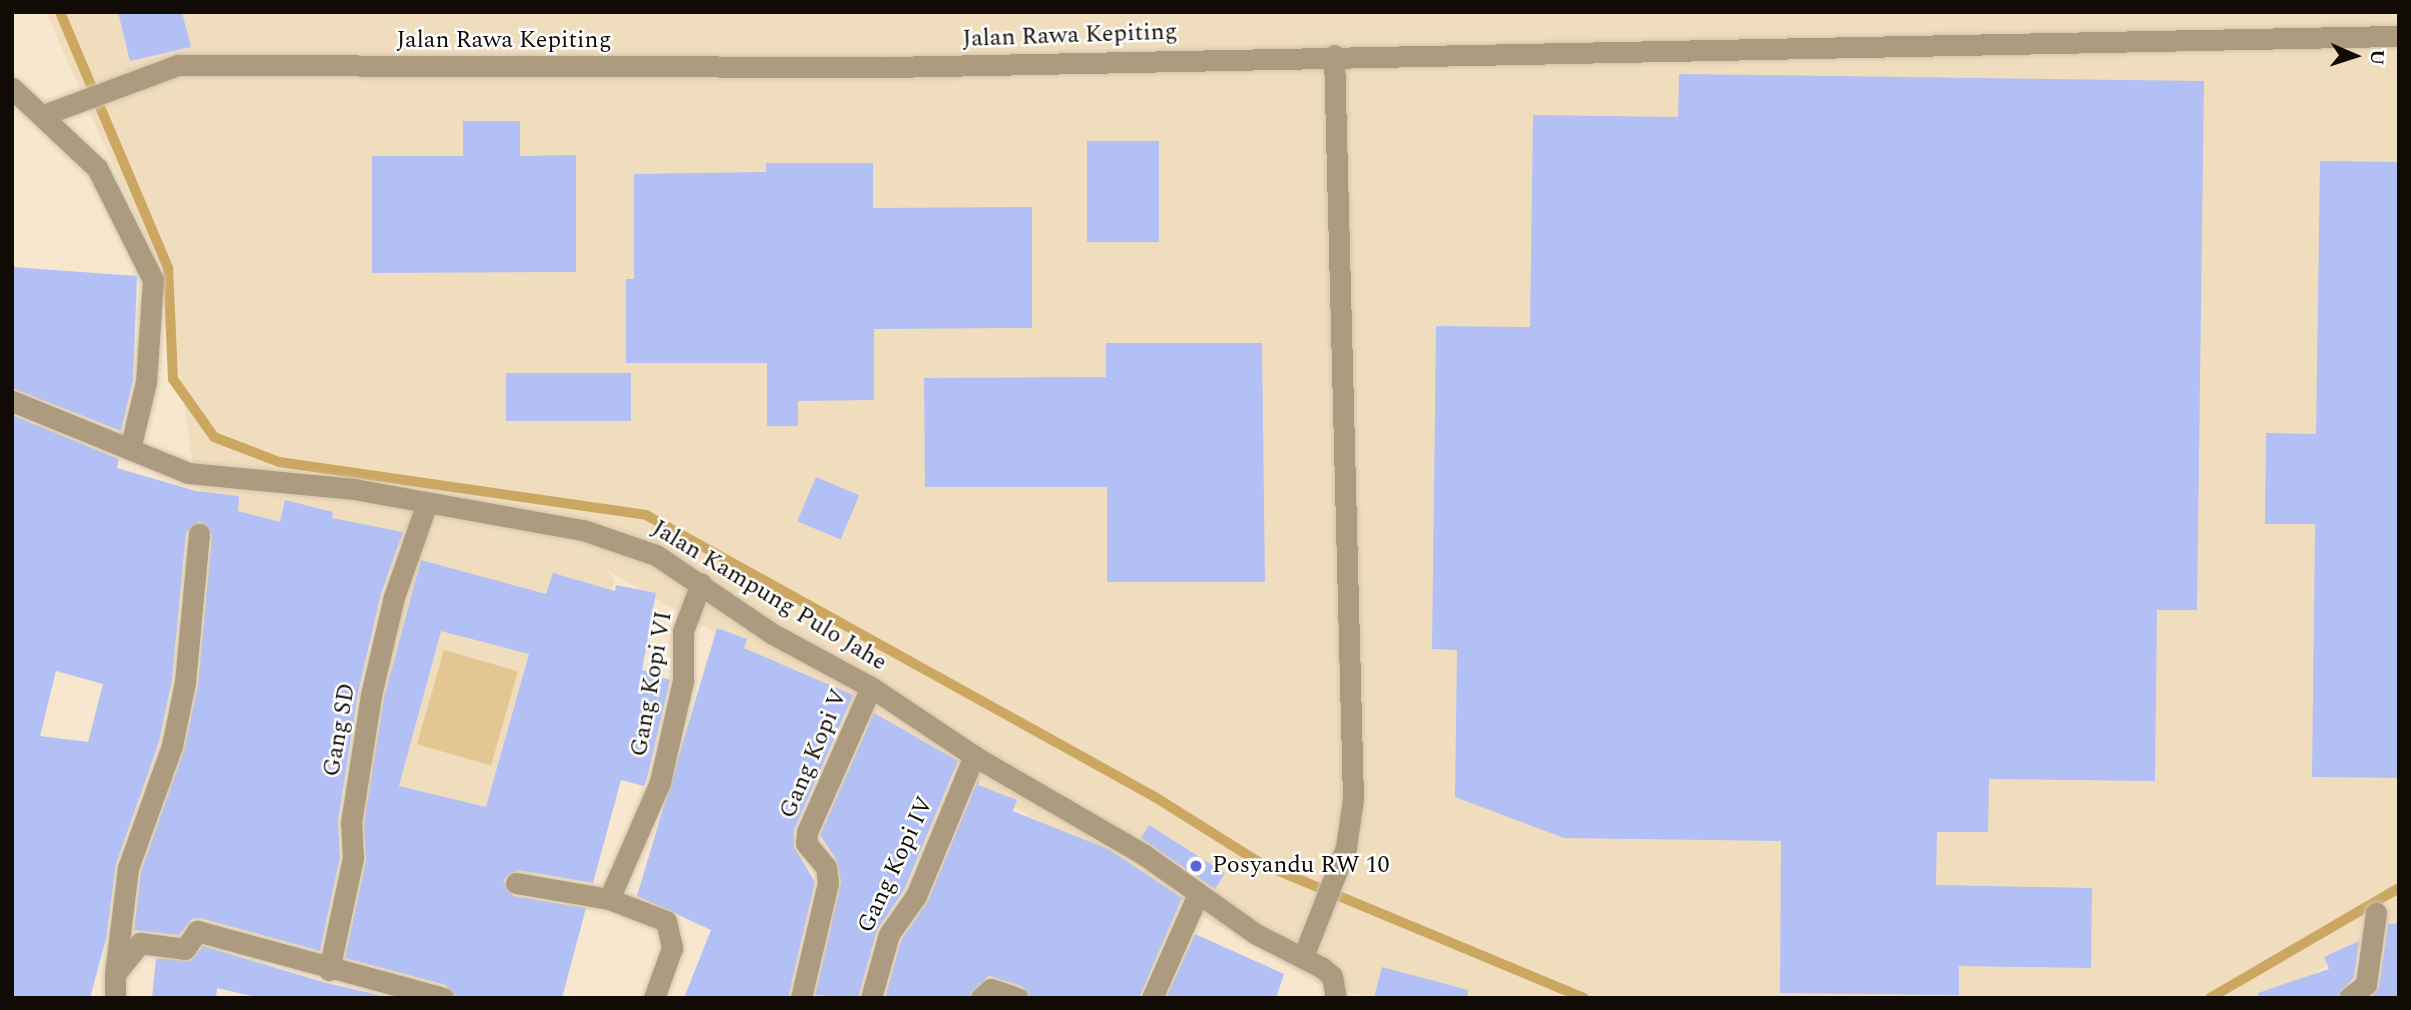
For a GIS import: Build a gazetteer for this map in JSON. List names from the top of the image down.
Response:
{
  "streets": {
    "street": [
      "Jalan Rawa Kepiting",
      "Jalan Kampung Pulo Jahe",
      "Gang Kopi VI",
      "Gang SD",
      "Gang Kopi V",
      "Gang Kopi IV"
    ]
  },
  "crossings": [
    ["Jalan Kampung Pulo Jahe", "Gang Kopi VI"],
    ["Jalan Kampung Pulo Jahe", "Gang SD"],
    ["Jalan Kampung Pulo Jahe", "Gang Kopi V"],
    ["Jalan Kampung Pulo Jahe", "Gang Kopi IV"]
  ],
  "places": ["Posyandu RW 10"],
  "north": "right"
}
